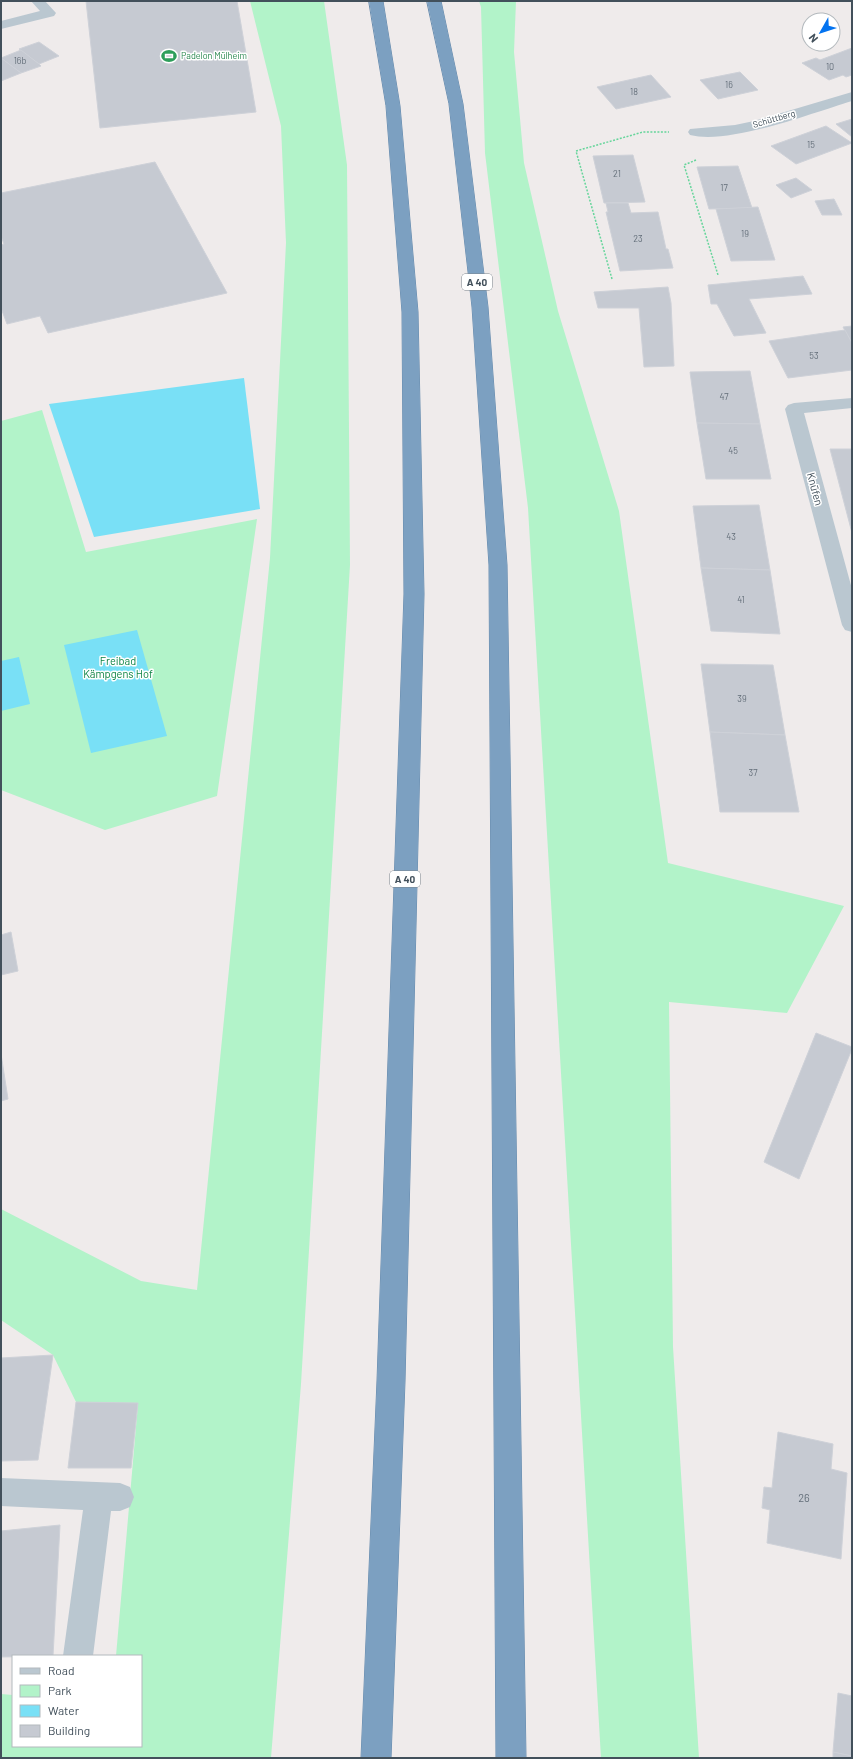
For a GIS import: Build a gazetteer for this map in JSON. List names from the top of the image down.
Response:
{
  "streets": {
    "highway": ["A 40"],
    "street": ["Schüttberg", "Knüfen"]
  },
  "parks": ["Freibad Kämpgens Hof"],
  "places": {
    "sports": ["Padelon Mülheim"]
  },
  "house_numbers": [
    "16b",
    "10",
    "16",
    "18",
    "15",
    "21",
    "17",
    "19",
    "23",
    "53",
    "47",
    "45",
    "43",
    "41",
    "39",
    "37",
    "26"
  ],
  "legend": [
    "Road",
    "Park",
    "Water",
    "Building"
  ],
  "north": "bottom left"
}
